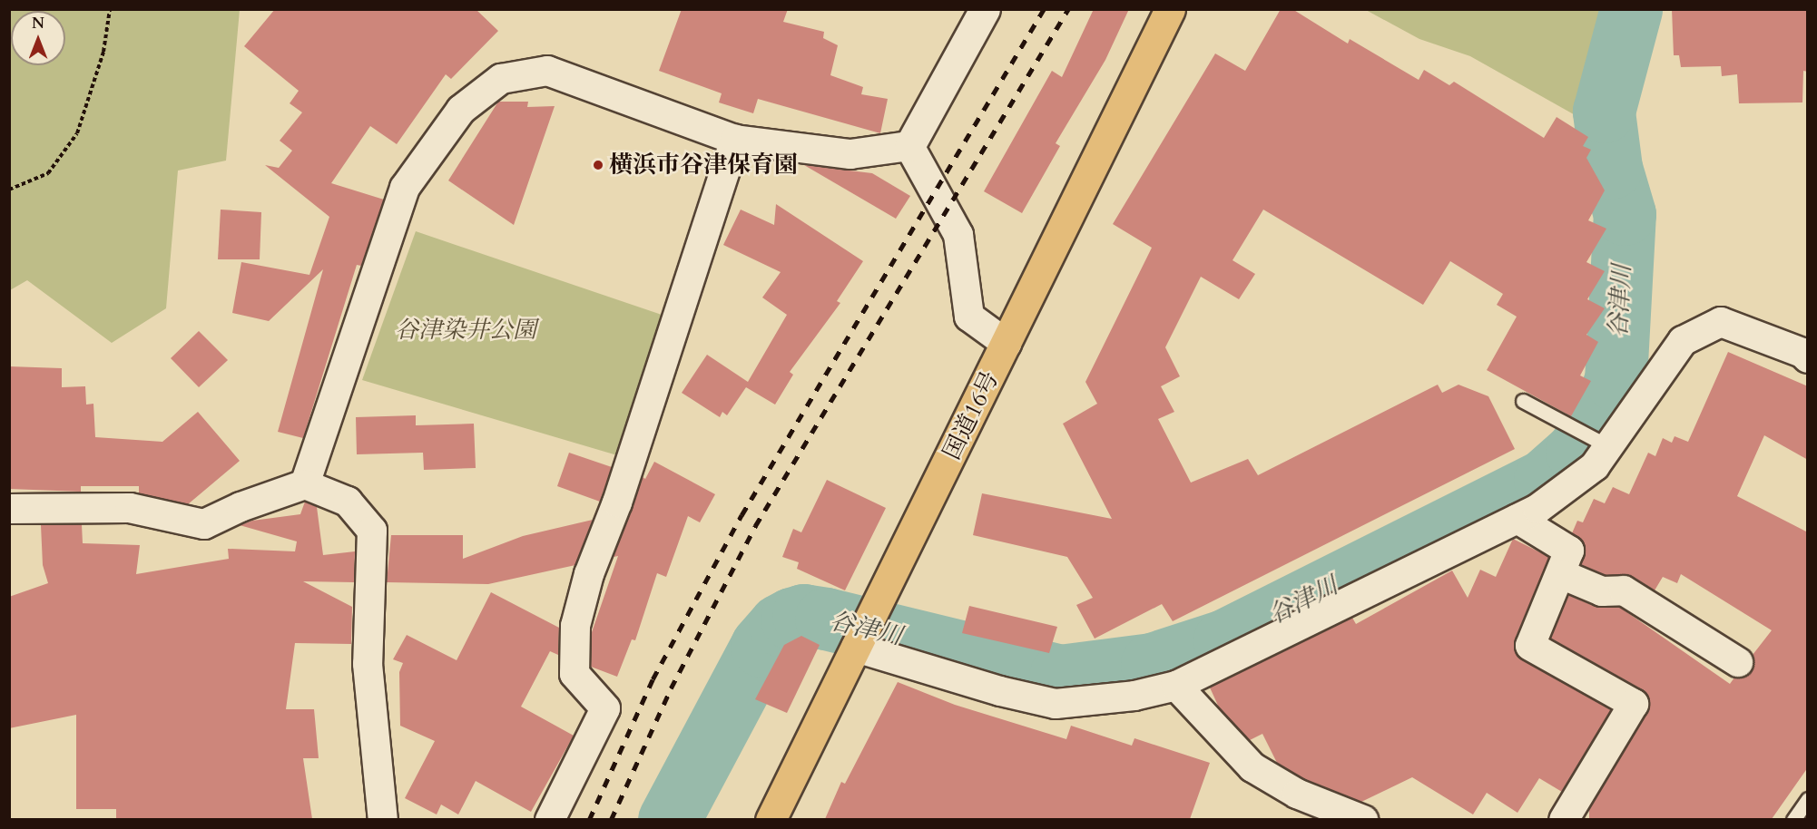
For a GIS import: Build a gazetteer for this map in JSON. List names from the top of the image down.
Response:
{
  "streets": {
    "highway": ["国道16号"]
  },
  "water": ["谷津川"],
  "parks": ["谷津染井公園"],
  "places": ["横浜市谷津保育園"],
  "north": "top"
}
